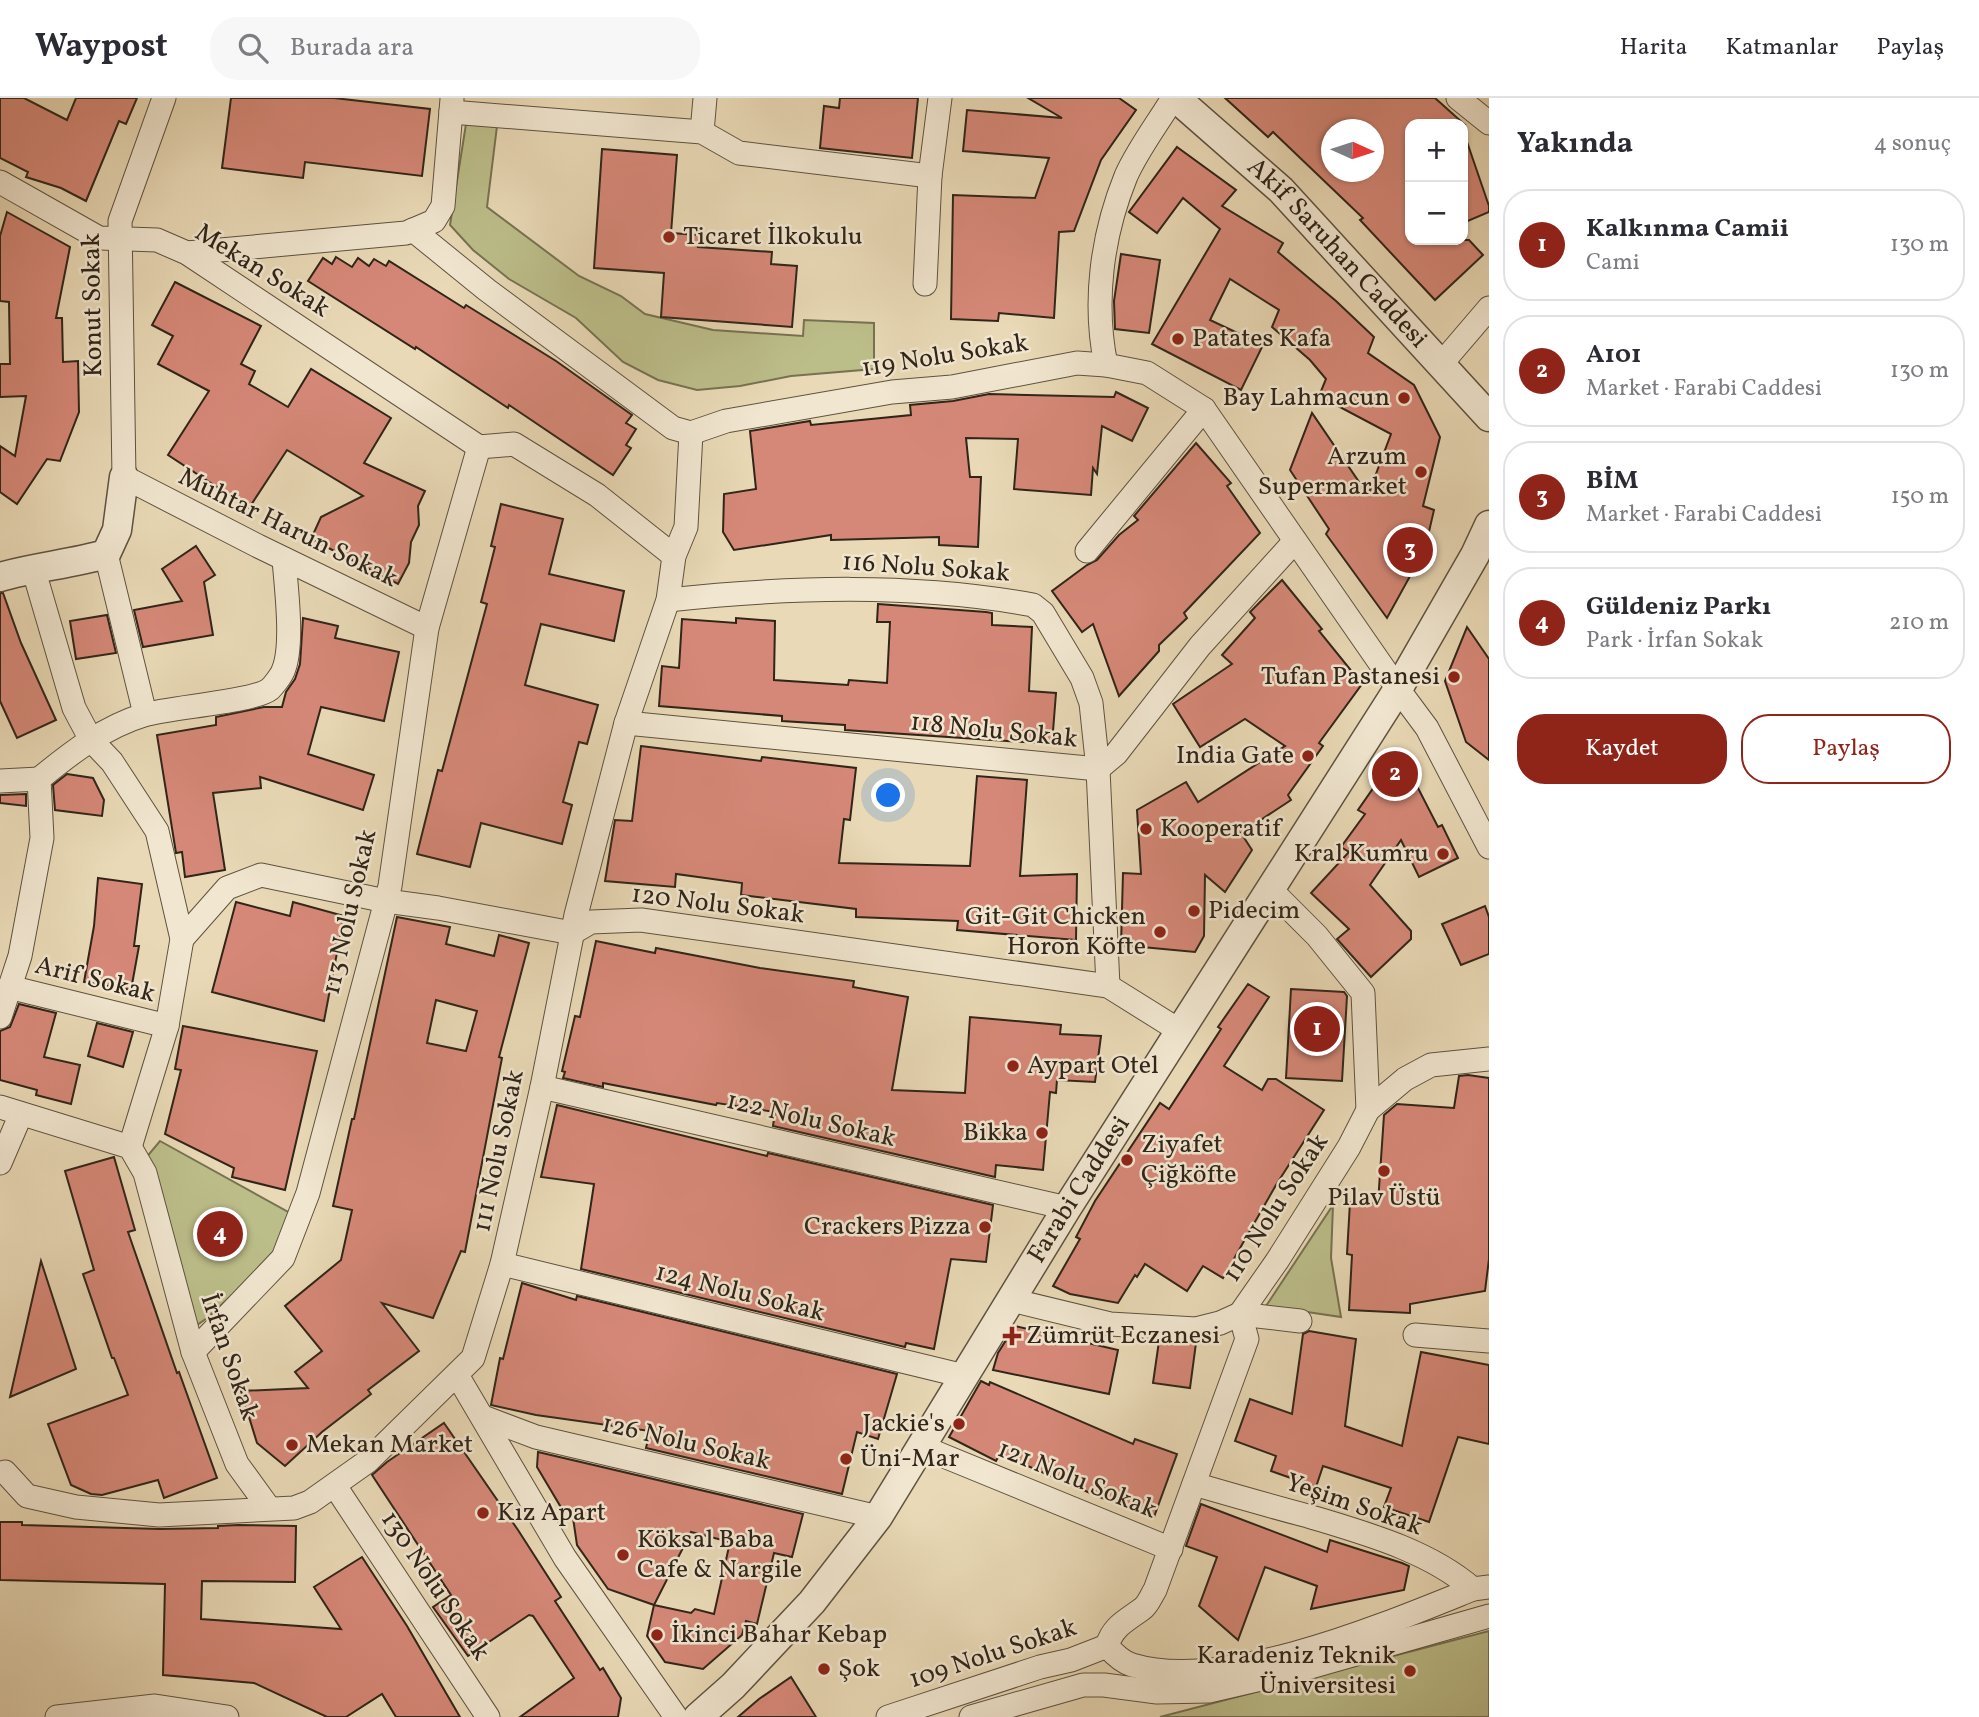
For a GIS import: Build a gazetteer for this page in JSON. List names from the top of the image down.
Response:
{
  "streets": {
    "street": [
      "Akif Saruhan Caddesi",
      "Mekan Sokak",
      "Konut Sokak",
      "119 Nolu Sokak",
      "Muhtar Harun Sokak",
      "116 Nolu Sokak",
      "118 Nolu Sokak",
      "120 Nolu Sokak",
      "113 Nolu Sokak",
      "Arif Sokak",
      "122 Nolu Sokak",
      "111 Nolu Sokak",
      "Farabi Caddesi",
      "110 Nolu Sokak",
      "124 Nolu Sokak",
      "İrfan Sokak",
      "126 Nolu Sokak",
      "121 Nolu Sokak",
      "Yeşim Sokak",
      "130 Nolu Sokak",
      "109 Nolu Sokak"
    ]
  },
  "crossings": [
    ["Mekan Sokak", "Konut Sokak"],
    ["Mekan Sokak", "113 Nolu Sokak"],
    ["Konut Sokak", "Muhtar Harun Sokak"],
    ["119 Nolu Sokak", "118 Nolu Sokak"],
    ["119 Nolu Sokak", "111 Nolu Sokak"],
    ["119 Nolu Sokak", "Farabi Caddesi"],
    ["Muhtar Harun Sokak", "113 Nolu Sokak"],
    ["116 Nolu Sokak", "118 Nolu Sokak"],
    ["116 Nolu Sokak", "120 Nolu Sokak"],
    ["116 Nolu Sokak", "111 Nolu Sokak"],
    ["118 Nolu Sokak", "111 Nolu Sokak"],
    ["120 Nolu Sokak", "111 Nolu Sokak"],
    ["120 Nolu Sokak", "Farabi Caddesi"],
    ["113 Nolu Sokak", "İrfan Sokak"],
    ["122 Nolu Sokak", "111 Nolu Sokak"],
    ["122 Nolu Sokak", "Farabi Caddesi"],
    ["111 Nolu Sokak", "124 Nolu Sokak"],
    ["111 Nolu Sokak", "İrfan Sokak"],
    ["111 Nolu Sokak", "130 Nolu Sokak"],
    ["Farabi Caddesi", "124 Nolu Sokak"],
    ["Farabi Caddesi", "126 Nolu Sokak"],
    ["Farabi Caddesi", "121 Nolu Sokak"],
    ["110 Nolu Sokak", "121 Nolu Sokak"],
    ["110 Nolu Sokak", "Yeşim Sokak"],
    ["110 Nolu Sokak", "109 Nolu Sokak"],
    ["Yeşim Sokak", "109 Nolu Sokak"]
  ],
  "places": {
    "other": [
      "Ticaret İlkokulu",
      "Patates Kafa",
      "Bay Lahmacun",
      "Arzum Supermarket",
      "Tufan Pastanesi",
      "India Gate",
      "Kooperatif",
      "Kral Kumru",
      "Pidecim",
      "Git-Git Chicken Horon Köfte",
      "Aypart Otel",
      "Bikka",
      "Ziyafet Çiğköfte",
      "Pilav Üstü",
      "Crackers Pizza",
      "Jackie's",
      "Mekan Market",
      "Üni-Mar",
      "Kız Apart",
      "Köksal Baba Cafe & Nargile",
      "İkinci Bahar Kebap",
      "Şok",
      "Karadeniz Teknik Üniversitesi"
    ],
    "health": ["Zümrüt Eczanesi"]
  },
  "north": "right",
  "page": {
    "header": "Waypost",
    "search": "Burada ara",
    "nav": ["Harita", "Katmanlar", "Paylaş"],
    "heading": ["Yakında", "4 sonuç"],
    "map_buttons": ["+", "−"],
    "list": [
      {
        "mark": "1",
        "name": "Kalkınma Camii",
        "note": "Cami",
        "value": "130 m"
      },
      {
        "mark": "2",
        "name": "A101",
        "note": "Market · Farabi Caddesi",
        "value": "130 m"
      },
      {
        "mark": "3",
        "name": "BİM",
        "note": "Market · Farabi Caddesi",
        "value": "150 m"
      },
      {
        "mark": "4",
        "name": "Güldeniz Parkı",
        "note": "Park · İrfan Sokak",
        "value": "210 m"
      }
    ],
    "pins": [
      "3",
      "2",
      "1",
      "4"
    ],
    "buttons": ["Kaydet", "Paylaş"]
  }
}
